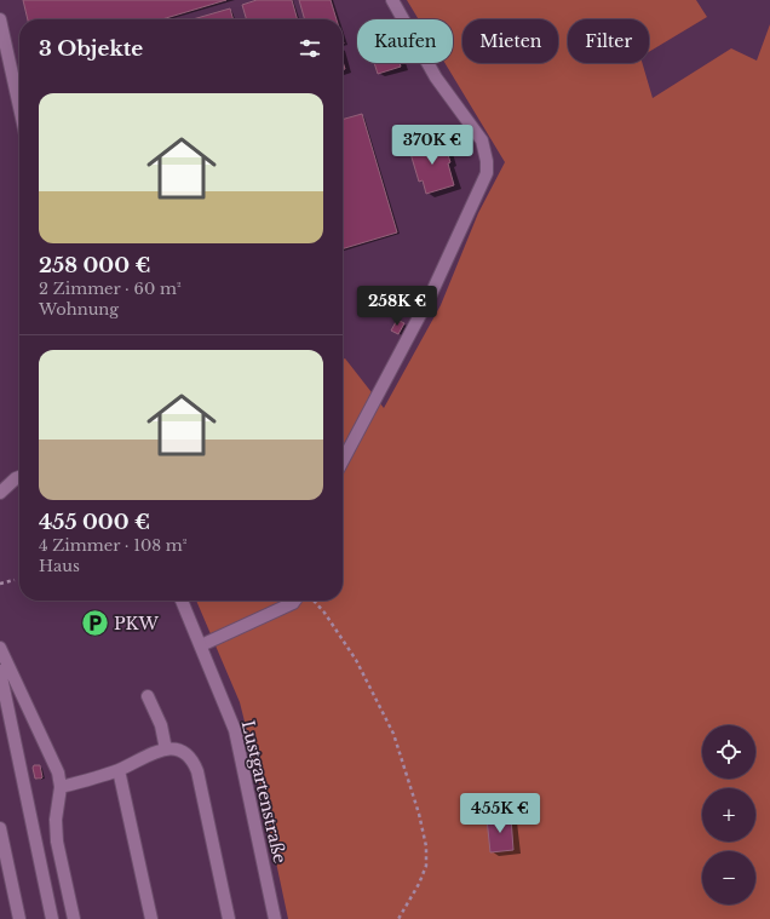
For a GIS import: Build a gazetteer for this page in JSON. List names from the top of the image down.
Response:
{
  "streets": {
    "street": ["Lustgartenstraße"]
  },
  "places": {
    "parking": ["PKW"]
  },
  "page": {
    "chip": ["Kaufen", "Mieten", "Filter"],
    "heading": "3 Objekte",
    "list": [
      {
        "name": "258 000 €",
        "note": "2 Zimmer · 60 m² · Wohnung"
      },
      {
        "name": "455 000 €",
        "note": "4 Zimmer · 108 m² · Haus"
      }
    ],
    "price": ["370K €", "258K €", "455K €"],
    "map_buttons": ["+", "−"]
  }
}
